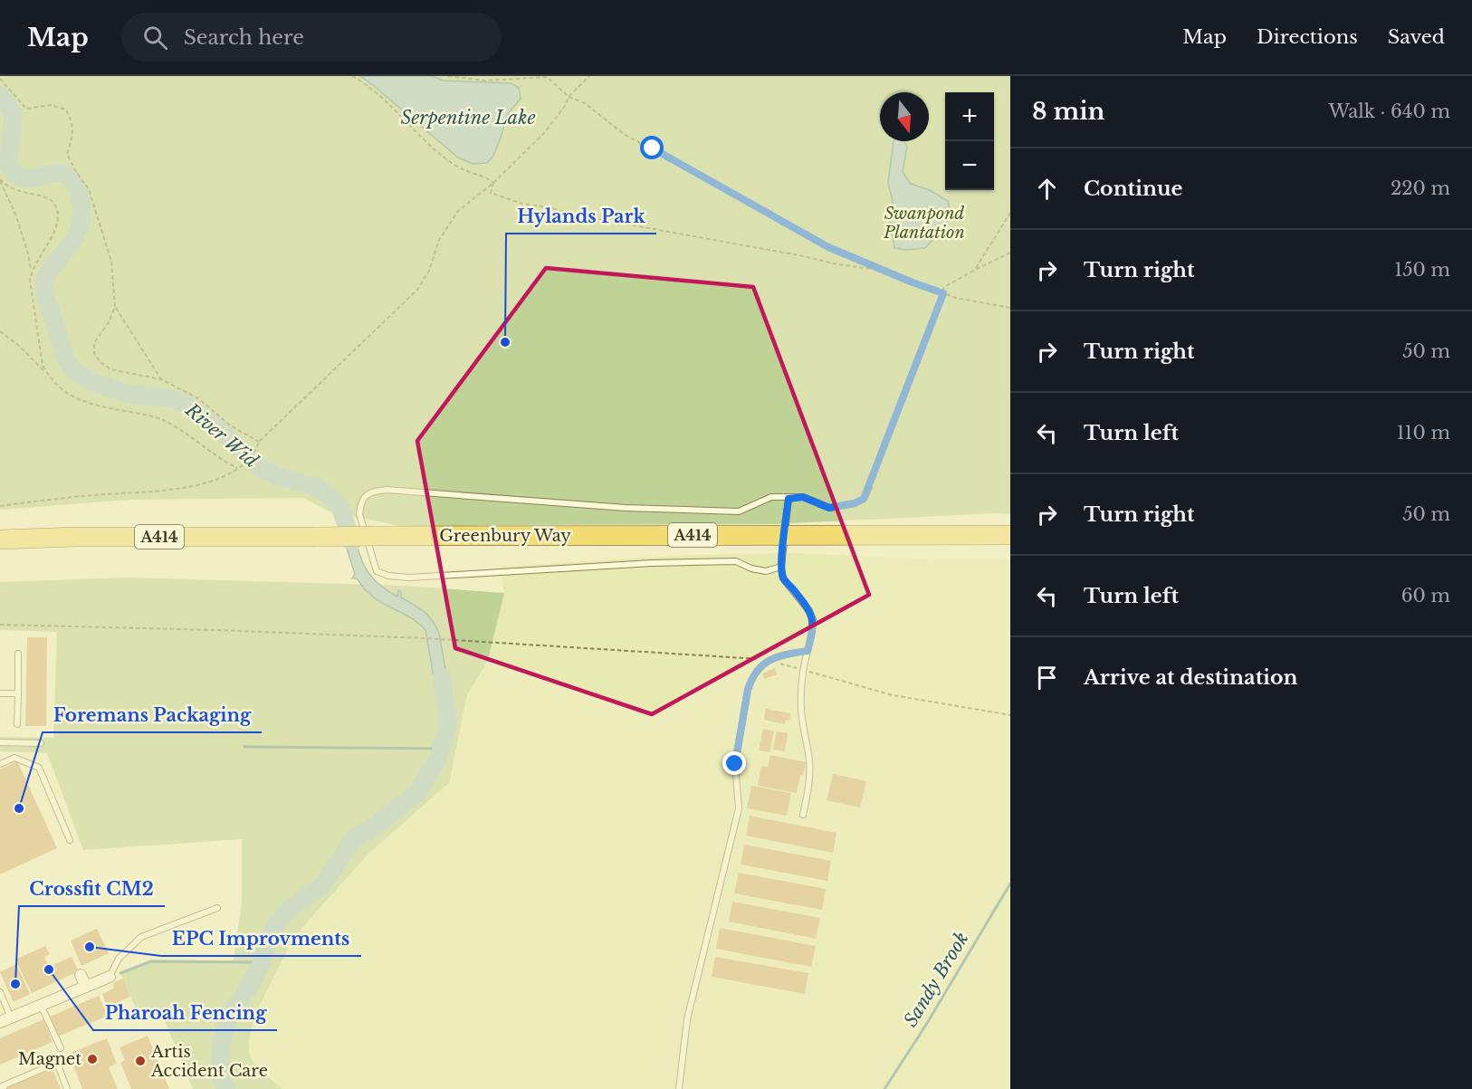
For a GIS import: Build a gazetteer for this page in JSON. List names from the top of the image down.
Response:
{
  "streets": {
    "highway": ["A414", "Greenbury Way"]
  },
  "water": ["Serpentine Lake", "River Wid", "Sandy Brook"],
  "parks": ["Swanpond Plantation"],
  "places": [
    "Hylands Park",
    "Foremans Packaging",
    "EPC Improvments",
    "Pharoah Fencing",
    "Crossfit CM2",
    "Magnet",
    "Artis Accident Care"
  ],
  "north": "bottom",
  "page": {
    "header": "Map",
    "search": "Search here",
    "nav": ["Map", "Directions", "Saved"],
    "heading": ["8 min", "Walk · 640 m"],
    "map_buttons": ["+", "−"],
    "list": [
      ["Continue", "220 m"],
      ["Turn right", "150 m"],
      ["Turn right", "50 m"],
      ["Turn left", "110 m"],
      ["Turn right", "50 m"],
      ["Turn left", "60 m"],
      "Arrive at destination"
    ]
  }
}
